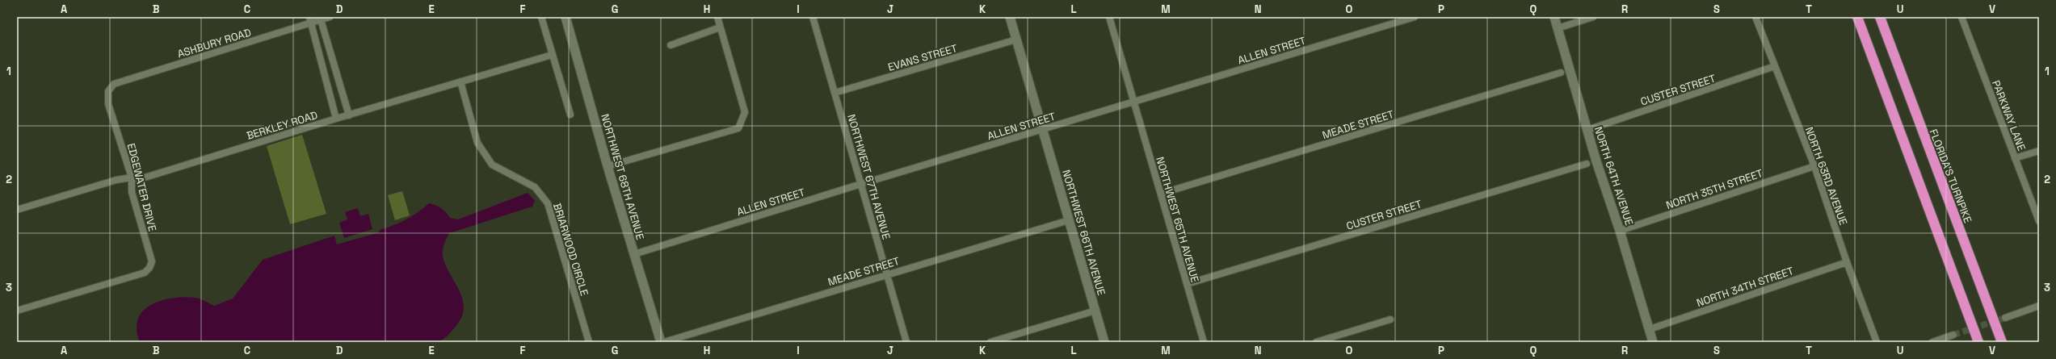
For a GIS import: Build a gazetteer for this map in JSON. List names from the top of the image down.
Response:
{
  "streets": {
    "highway": ["FLORIDA'S TURNPIKE"],
    "street": [
      "ASHBURY ROAD",
      "ALLEN STREET",
      "EVANS STREET",
      "CUSTER STREET",
      "PARKWAY LANE",
      "MEADE STREET",
      "BERKLEY ROAD",
      "NORTH 64TH AVENUE",
      "NORTH 63RD AVENUE",
      "NORTHWEST 68TH AVENUE",
      "NORTHWEST 67TH AVENUE",
      "EDGEWATER DRIVE",
      "NORTH 35TH STREET",
      "NORTHWEST 65TH AVENUE",
      "NORTHWEST 66TH AVENUE",
      "BRIARWOOD CIRCLE",
      "NORTH 34TH STREET"
    ]
  },
  "crossings": [
    ["ASHBURY ROAD", "EDGEWATER DRIVE"],
    ["ALLEN STREET", "NORTHWEST 68TH AVENUE"],
    ["ALLEN STREET", "NORTHWEST 67TH AVENUE"],
    ["ALLEN STREET", "NORTHWEST 65TH AVENUE"],
    ["ALLEN STREET", "NORTHWEST 66TH AVENUE"],
    ["EVANS STREET", "NORTHWEST 67TH AVENUE"],
    ["EVANS STREET", "NORTHWEST 66TH AVENUE"],
    ["CUSTER STREET", "NORTH 64TH AVENUE"],
    ["CUSTER STREET", "NORTH 63RD AVENUE"],
    ["CUSTER STREET", "NORTHWEST 65TH AVENUE"],
    ["MEADE STREET", "NORTHWEST 67TH AVENUE"],
    ["MEADE STREET", "NORTHWEST 65TH AVENUE"],
    ["MEADE STREET", "NORTHWEST 66TH AVENUE"],
    ["BERKLEY ROAD", "EDGEWATER DRIVE"],
    ["BERKLEY ROAD", "BRIARWOOD CIRCLE"],
    ["NORTH 64TH AVENUE", "NORTH 35TH STREET"],
    ["NORTH 64TH AVENUE", "NORTH 34TH STREET"],
    ["NORTH 63RD AVENUE", "NORTH 35TH STREET"],
    ["NORTH 63RD AVENUE", "NORTH 34TH STREET"]
  ],
  "grid": {
    "columns": [
      "A",
      "B",
      "C",
      "D",
      "E",
      "F",
      "G",
      "H",
      "I",
      "J",
      "K",
      "L",
      "M",
      "N",
      "O",
      "P",
      "Q",
      "R",
      "S",
      "T",
      "U",
      "V"
    ],
    "rows": ["1", "2", "3"]
  }
}
